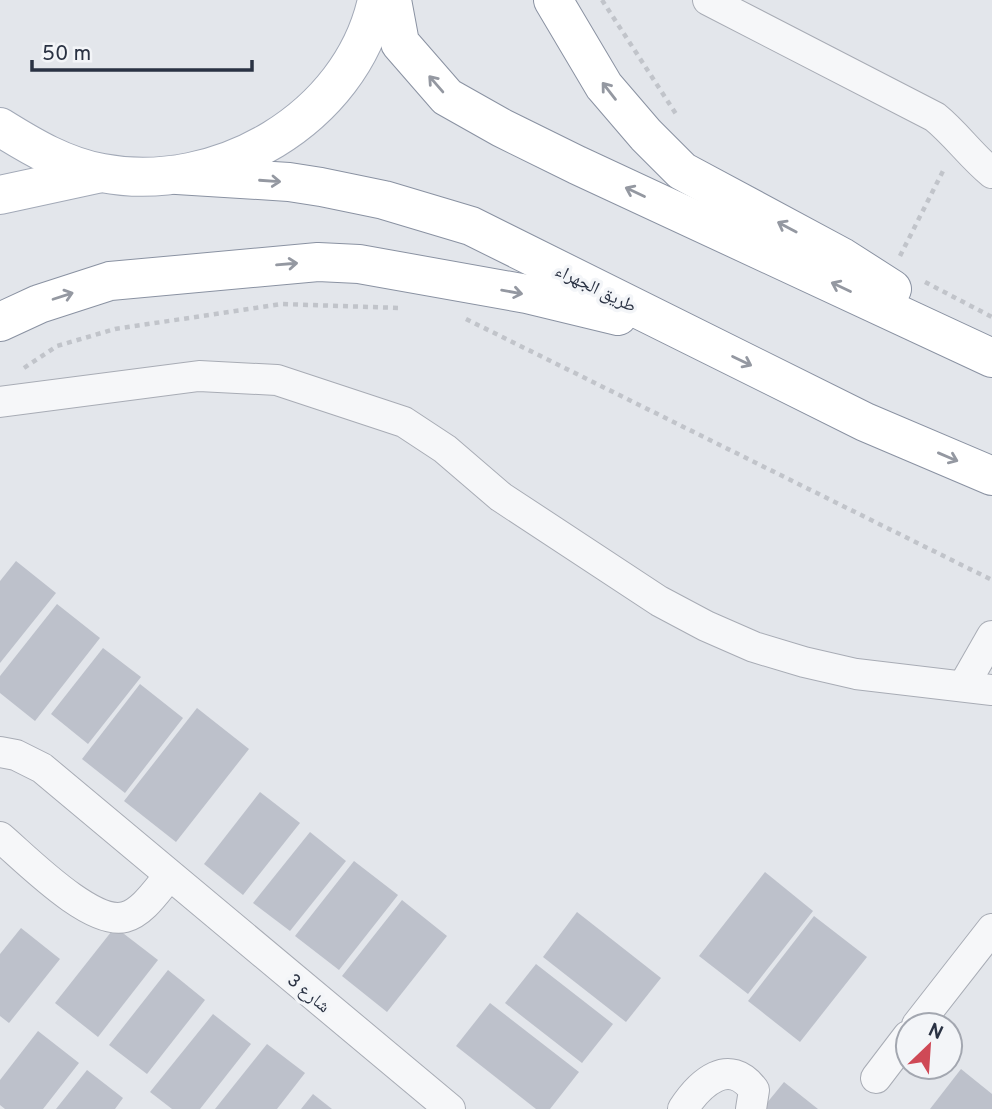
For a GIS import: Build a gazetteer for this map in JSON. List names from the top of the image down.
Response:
{
  "streets": {
    "main road": ["طريق الجهراء"],
    "street": ["شارع 3"]
  },
  "scale_bar": "50 m",
  "north": "top right"
}
